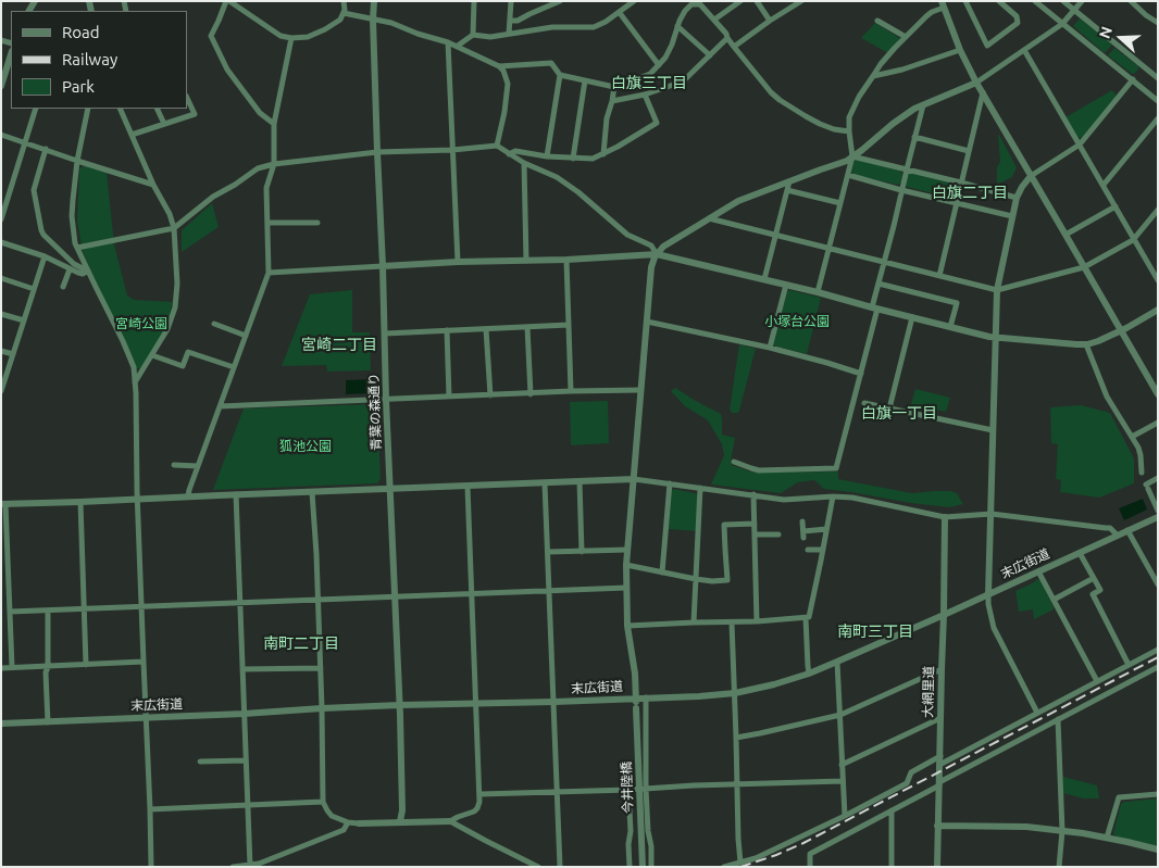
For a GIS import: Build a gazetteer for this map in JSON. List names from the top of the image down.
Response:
{
  "streets": {
    "street": [
      "青葉の森通り",
      "末広街道",
      "大網里道",
      "今井陸橋"
    ]
  },
  "crossings": [
    ["青葉の森通り", "末広街道"],
    ["末広街道", "大網里道"],
    ["末広街道", "今井陸橋"]
  ],
  "districts": [
    "白旗三丁目",
    "白旗二丁目",
    "宮崎二丁目",
    "白旗一丁目",
    "南町三丁目",
    "南町二丁目"
  ],
  "parks": ["小塚台公園", "宮崎公園", "狐池公園"],
  "legend": ["Road", "Railway", "Park"],
  "north": "left"
}
